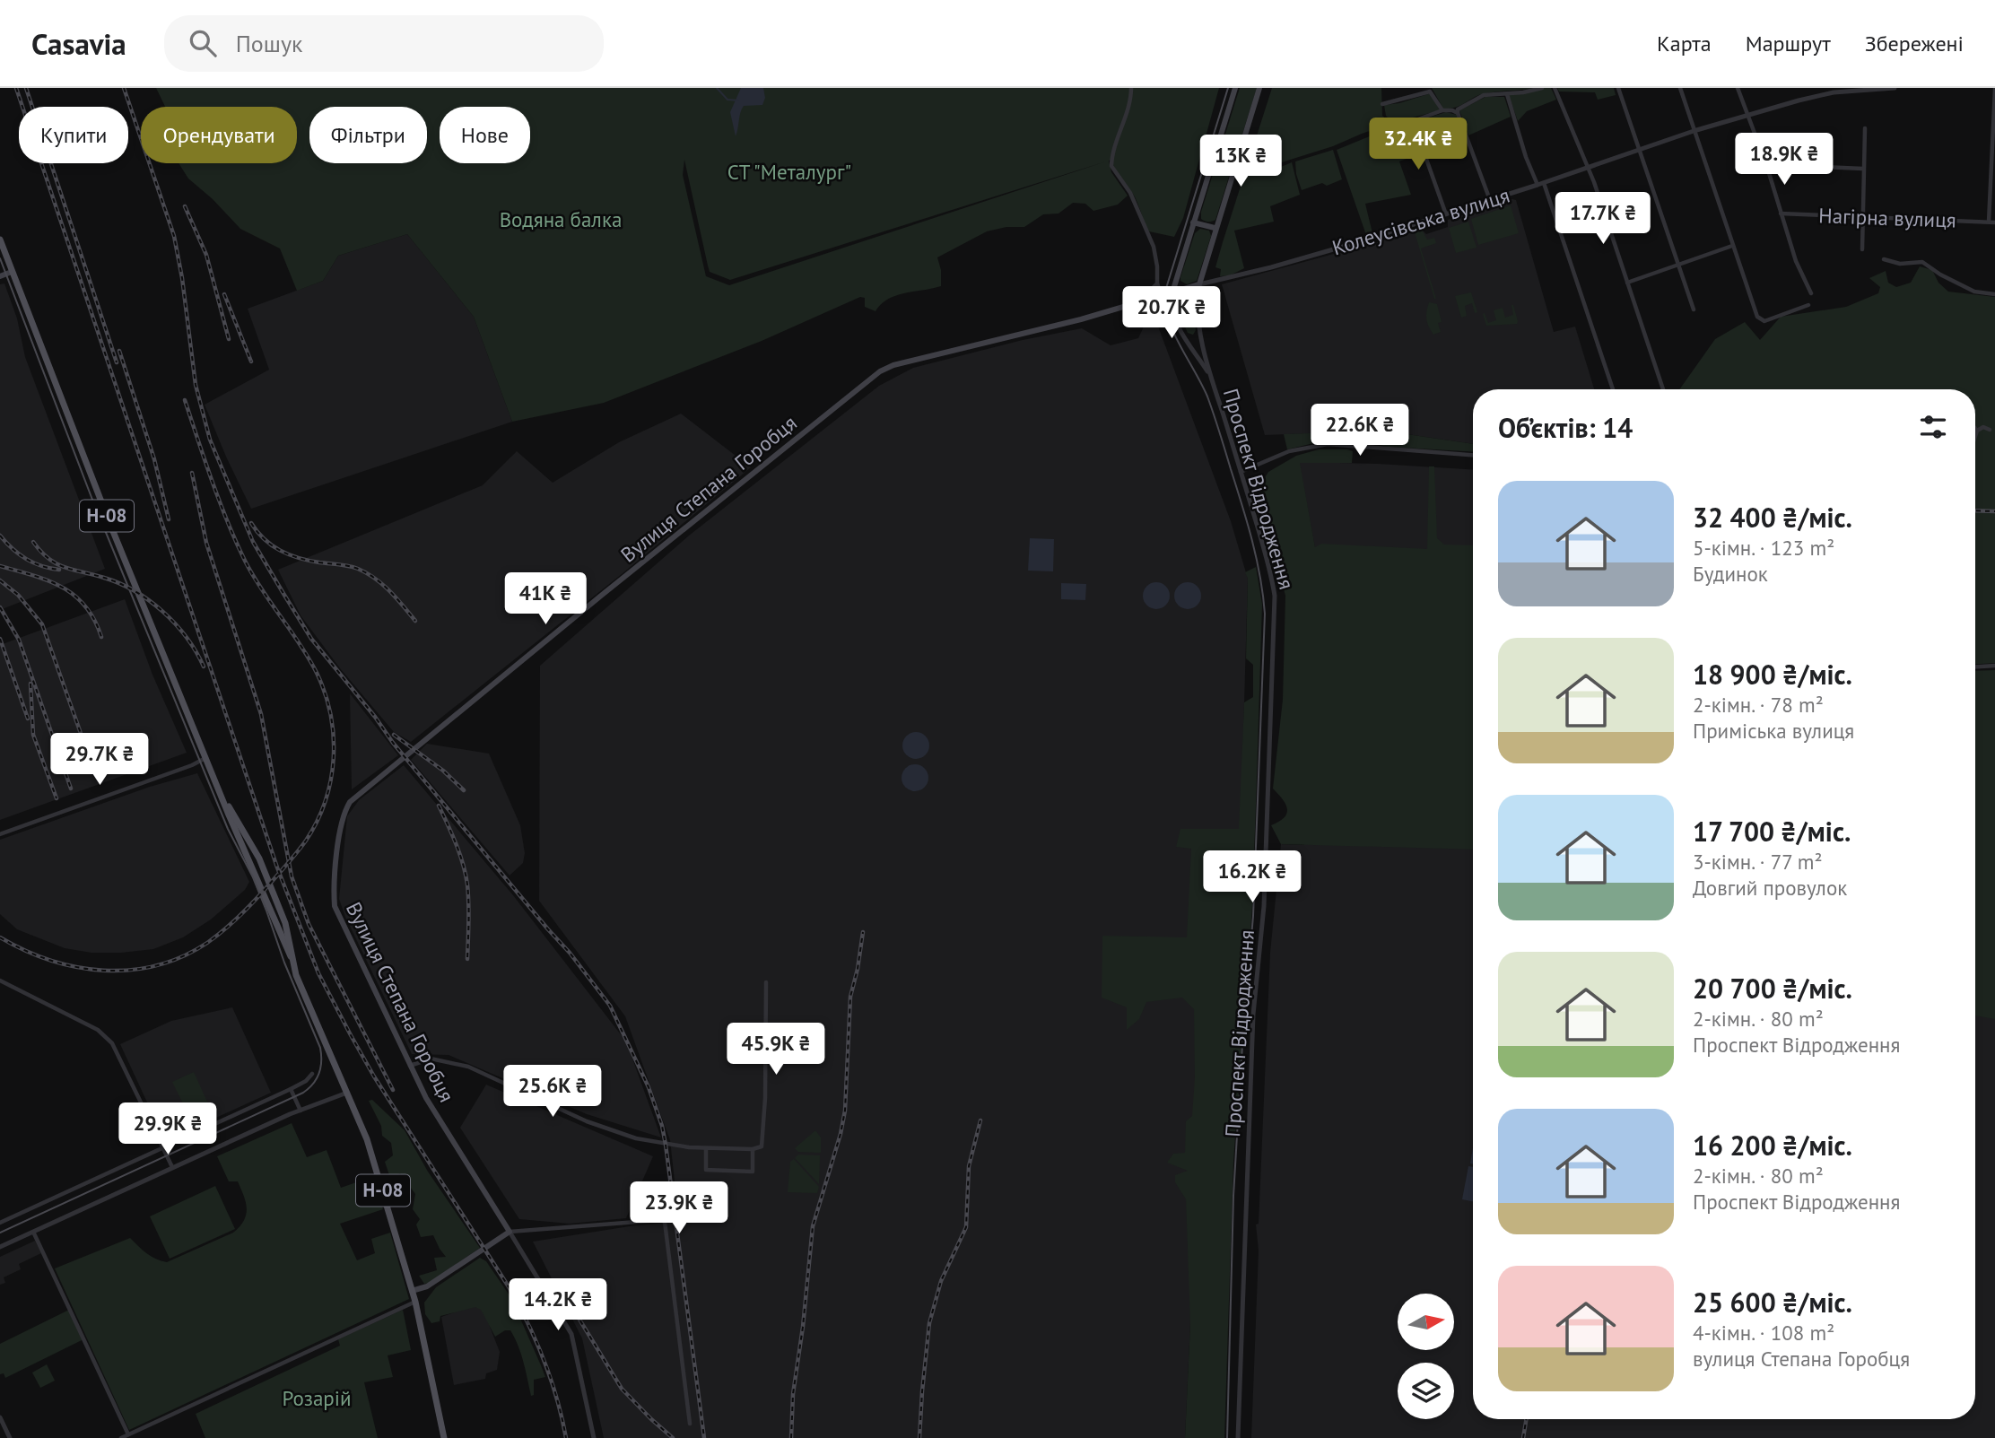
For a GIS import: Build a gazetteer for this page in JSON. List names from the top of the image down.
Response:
{
  "streets": {
    "main road": ["Вулиця Степана Горобця", "Проспект Відродження", "Н-08"],
    "street": ["Нагірна вулиця", "Колеусівська вулиця"]
  },
  "crossings": [
    ["Колеусівська вулиця", "Вулиця Степана Горобця"],
    ["Колеусівська вулиця", "Проспект Відродження"],
    ["Вулиця Степана Горобця", "Проспект Відродження"]
  ],
  "parks": ["СТ \"Металург\"", "Водяна балка", "Розарій"],
  "north": "right",
  "page": {
    "header": "Casavia",
    "search": "Пошук",
    "nav": ["Карта", "Маршрут", "Збережені"],
    "chip": [
      "Купити",
      "Орендувати",
      "Фільтри",
      "Нове"
    ],
    "price": [
      "32.4K ₴",
      "18.9K ₴",
      "13K ₴",
      "17.7K ₴",
      "20.7K ₴",
      "22.6K ₴",
      "41K ₴",
      "29.7K ₴",
      "16.2K ₴",
      "45.9K ₴",
      "25.6K ₴",
      "29.9K ₴",
      "23.9K ₴",
      "14.2K ₴"
    ],
    "heading": "Об’єктів: 14",
    "list": [
      {
        "name": "32 400 ₴/міс.",
        "note": "5-кімн. · 123 m² · Будинок"
      },
      {
        "name": "18 900 ₴/міс.",
        "note": "2-кімн. · 78 m² · Приміська вулиця"
      },
      {
        "name": "17 700 ₴/міс.",
        "note": "3-кімн. · 77 m² · Довгий провулок"
      },
      {
        "name": "20 700 ₴/міс.",
        "note": "2-кімн. · 80 m² · Проспект Відродження"
      },
      {
        "name": "16 200 ₴/міс.",
        "note": "2-кімн. · 80 m² · Проспект Відродження"
      },
      {
        "name": "25 600 ₴/міс.",
        "note": "4-кімн. · 108 m² · вулиця Степана Горобця"
      }
    ]
  }
}
